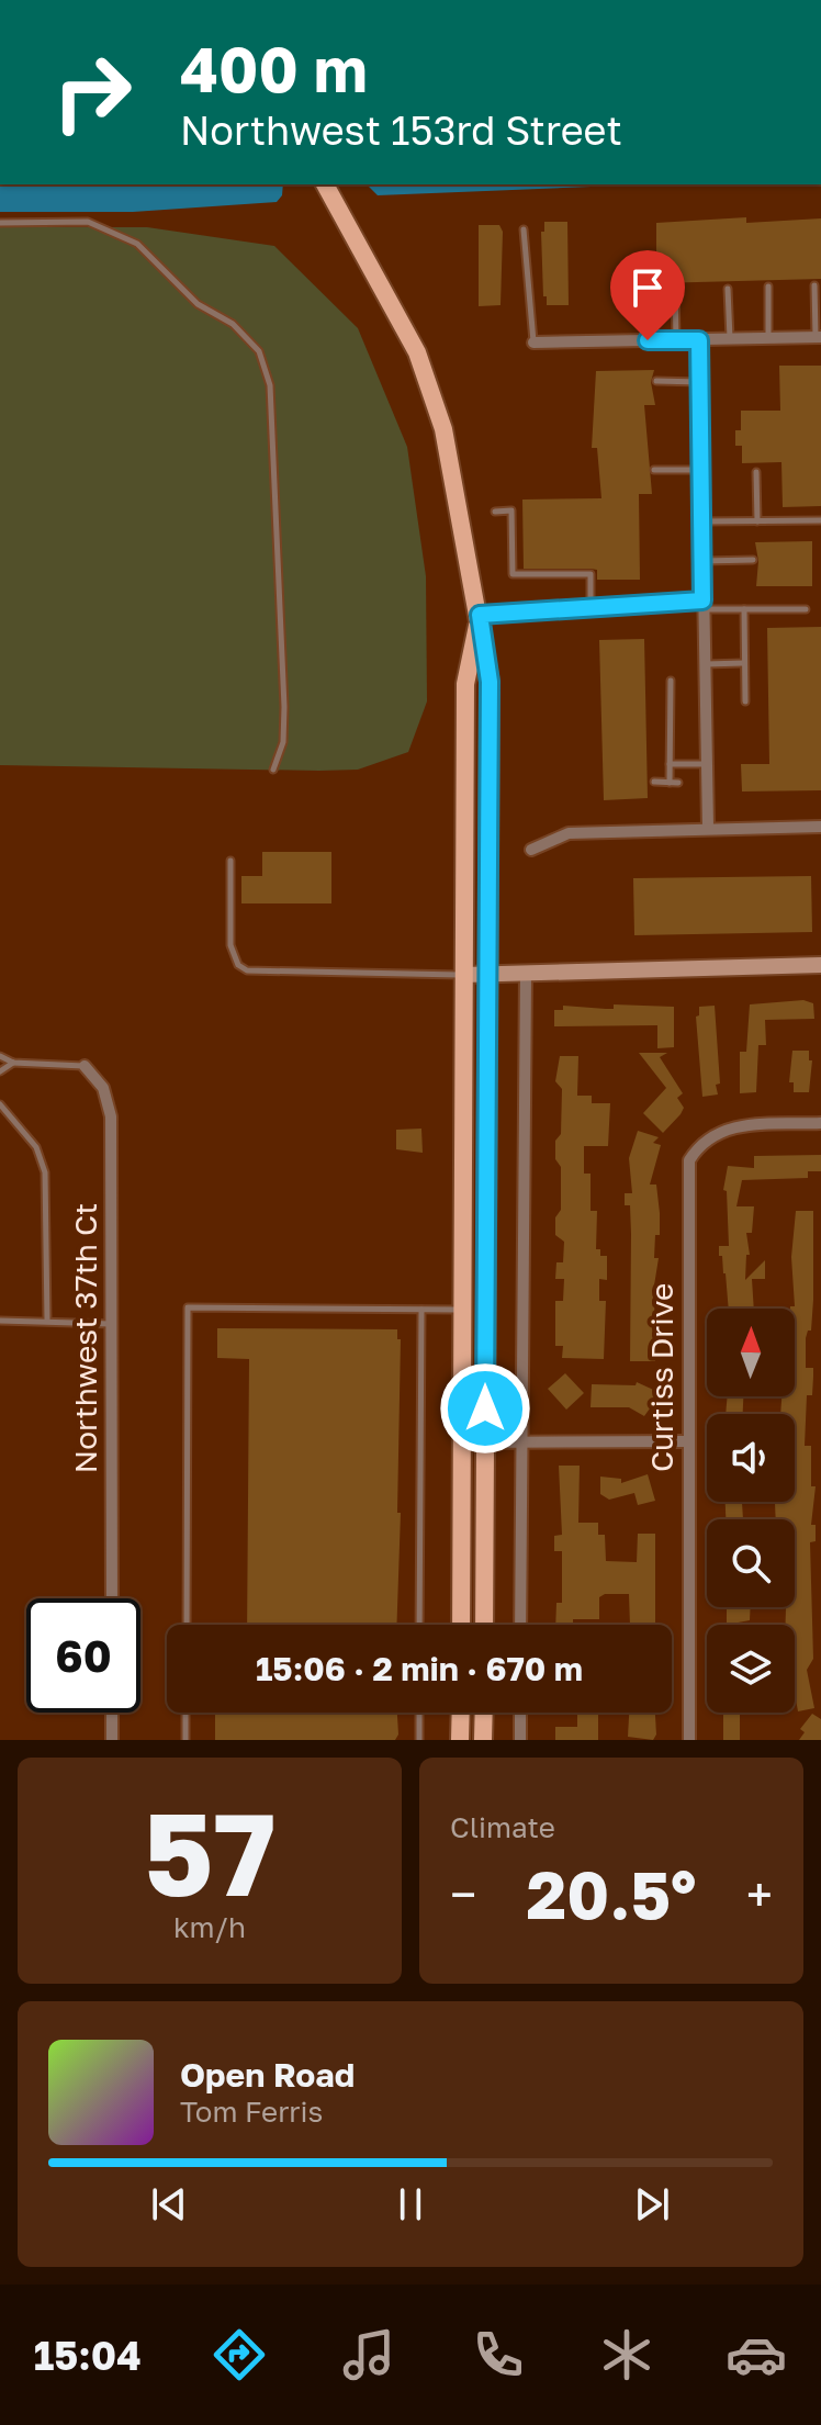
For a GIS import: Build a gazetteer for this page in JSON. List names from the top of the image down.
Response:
{
  "streets": {
    "street": ["Northwest 37th Ct", "Curtiss Drive"]
  },
  "north": "top",
  "page": {
    "turn": ["400 m", "Northwest 153rd Street"],
    "limit": "60",
    "trip": "15:06 · 2 min · 670 m",
    "tile": [
      ["57", "km/h"],
      "Climate"
    ],
    "heat": ["−", "20.5°", "+"],
    "song": ["Open Road", "Tom Ferris"],
    "tabs": "15:04"
  }
}
